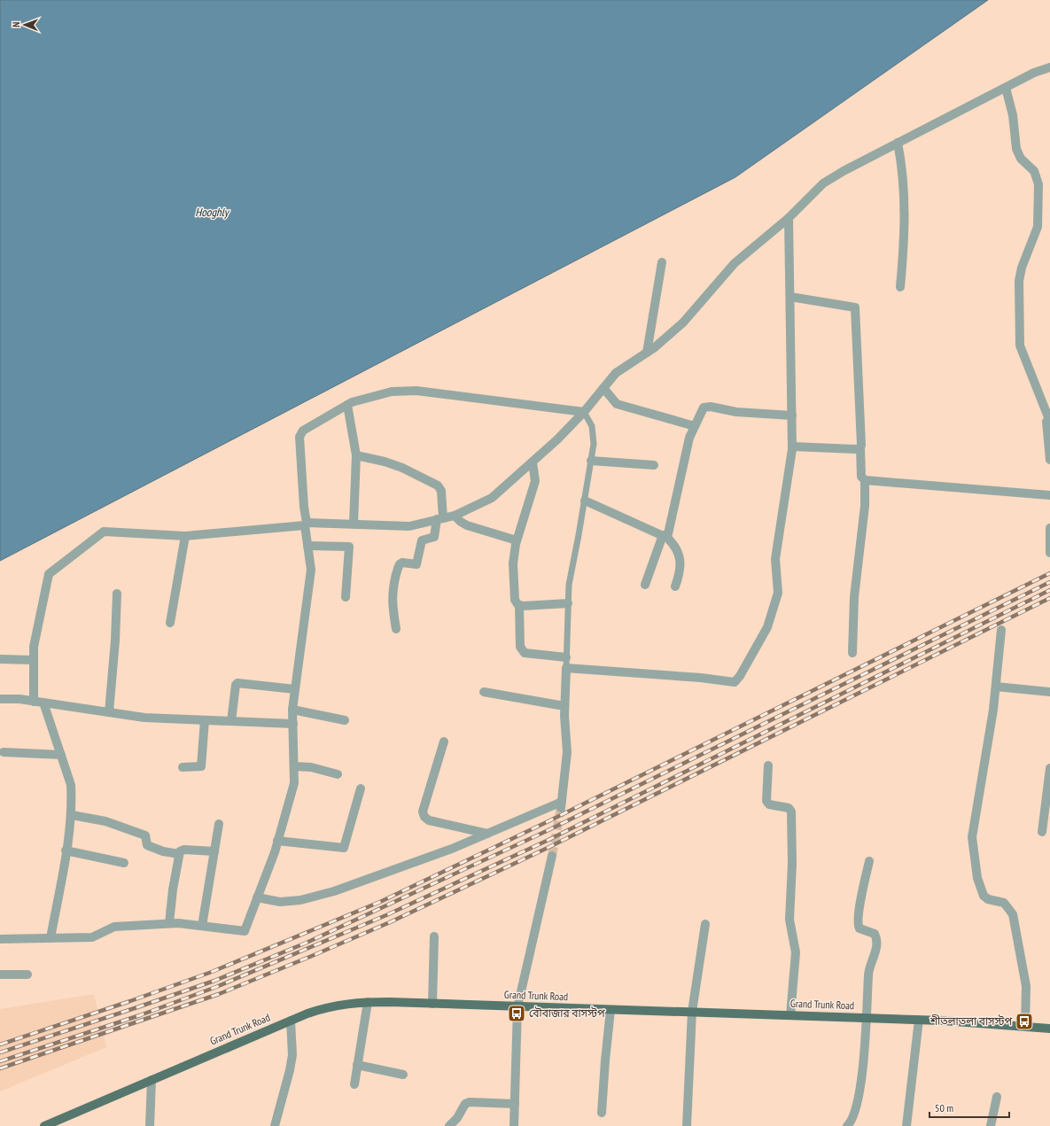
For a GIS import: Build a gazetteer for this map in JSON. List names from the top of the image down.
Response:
{
  "streets": {
    "main road": ["Grand Trunk Road"]
  },
  "water": ["Hooghly"],
  "places": {
    "bus stop": ["বৌবাজার বাসস্টপ", "শীতলাতলা বাসস্টপ"]
  },
  "scale_bar": "50 m",
  "north": "left"
}
